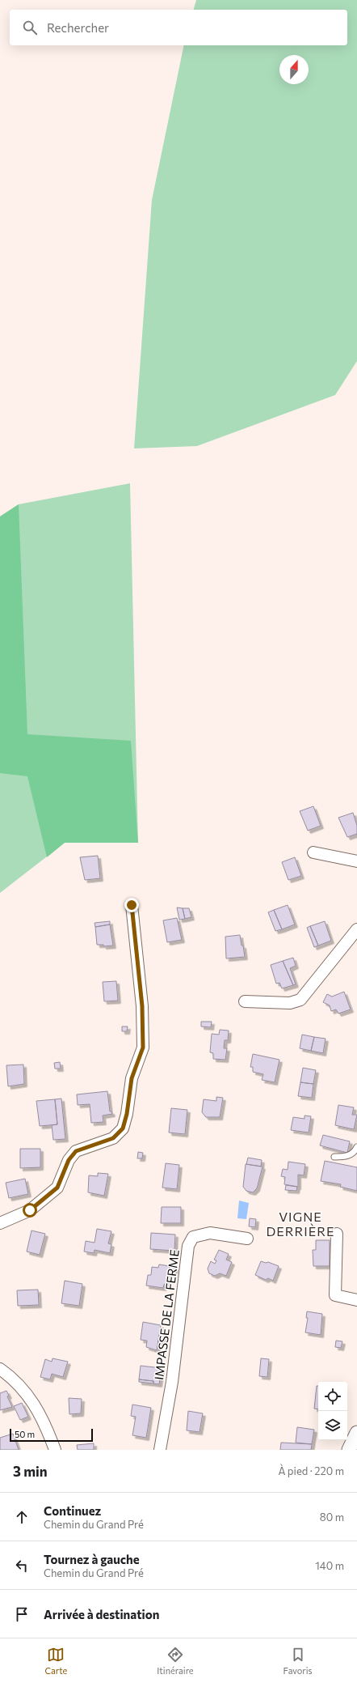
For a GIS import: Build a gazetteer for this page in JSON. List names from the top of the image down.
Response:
{
  "streets": {
    "street": ["IMPASSE DE LA FERME"]
  },
  "districts": ["VIGNE DERRIÈRE"],
  "scale_bar": "50 m",
  "north": "top",
  "page": {
    "search": "Rechercher",
    "scale": "50 m",
    "heading": ["3 min", "À pied · 220 m"],
    "list": [
      ["Continuez", "Chemin du Grand Pré", "80 m"],
      ["Tournez à gauche", "Chemin du Grand Pré", "140 m"],
      "Arrivée à destination"
    ],
    "nav": ["Carte", "Itinéraire", "Favoris"]
  }
}
